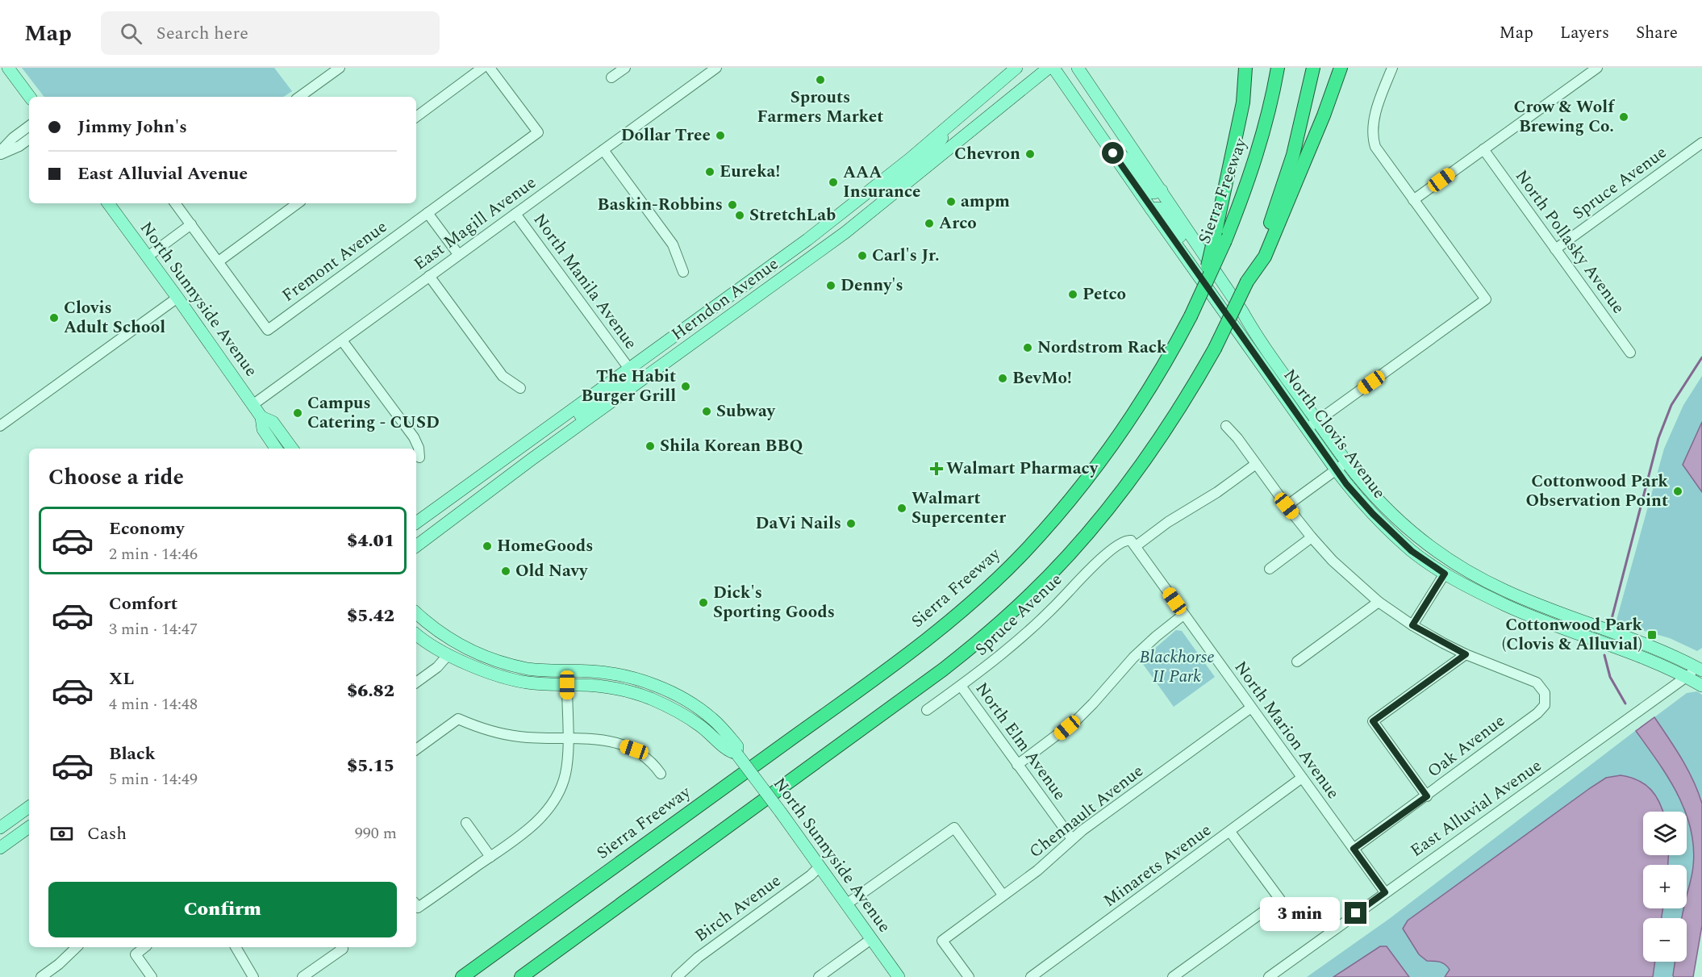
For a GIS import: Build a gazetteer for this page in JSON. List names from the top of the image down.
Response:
{
  "streets": {
    "highway": ["Sierra Freeway"],
    "main road": ["North Sunnyside Avenue", "Herndon Avenue", "North Clovis Avenue"],
    "street": [
      "Spruce Avenue",
      "East Magill Avenue",
      "North Pollasky Avenue",
      "Fremont Avenue",
      "North Manila Avenue",
      "North Marion Avenue",
      "North Elm Avenue",
      "Oak Avenue",
      "East Alluvial Avenue",
      "Chennault Avenue",
      "Minarets Avenue",
      "Birch Avenue"
    ]
  },
  "crossings": [
    ["Spruce Avenue", "North Pollasky Avenue"],
    ["Spruce Avenue", "North Marion Avenue"],
    ["Spruce Avenue", "North Elm Avenue"],
    ["East Magill Avenue", "North Manila Avenue"],
    ["East Magill Avenue", "North Sunnyside Avenue"],
    ["North Manila Avenue", "Herndon Avenue"],
    ["North Sunnyside Avenue", "Birch Avenue"],
    ["North Clovis Avenue", "East Alluvial Avenue"],
    ["North Marion Avenue", "Oak Avenue"],
    ["North Marion Avenue", "East Alluvial Avenue"],
    ["North Marion Avenue", "Chennault Avenue"],
    ["North Marion Avenue", "Minarets Avenue"],
    ["North Elm Avenue", "Chennault Avenue"]
  ],
  "parks": ["Blackhorse II Park"],
  "places": {
    "other": [
      "Sprouts Farmers Market",
      "Crow & Wolf Brewing Co.",
      "Dollar Tree",
      "Chevron",
      "Eureka!",
      "AAA Insurance",
      "ampm",
      "Baskin-Robbins",
      "StretchLab",
      "Arco",
      "Carl's Jr.",
      "Denny's",
      "Petco",
      "Clovis Adult School",
      "Nordstrom Rack",
      "BevMo!",
      "The Habit Burger Grill",
      "Subway",
      "Campus Catering - CUSD",
      "Shila Korean BBQ",
      "Cottonwood Park Observation Point",
      "Walmart Supercenter",
      "DaVi Nails",
      "HomeGoods",
      "Old Navy",
      "Dick's Sporting Goods"
    ],
    "health": ["Walmart Pharmacy"],
    "transit": ["Cottonwood Park (Clovis & Alluvial)"]
  },
  "page": {
    "header": "Map",
    "search": "Search here",
    "nav": ["Map", "Layers", "Share"],
    "banner": ["Jimmy John's", "East Alluvial Avenue"],
    "heading": "Choose a ride",
    "list": [
      {
        "name": "Economy",
        "note": "2 min · 14:46",
        "value": "$4.01"
      },
      {
        "name": "Comfort",
        "note": "3 min · 14:47",
        "value": "$5.42"
      },
      {
        "name": "XL",
        "note": "4 min · 14:48",
        "value": "$6.82"
      },
      {
        "name": "Black",
        "note": "5 min · 14:49",
        "value": "$5.15"
      }
    ],
    "pay": ["Cash", "990 m"],
    "map_buttons": ["+", "−"],
    "buttons": "Confirm",
    "bubble": "3 min"
  }
}
